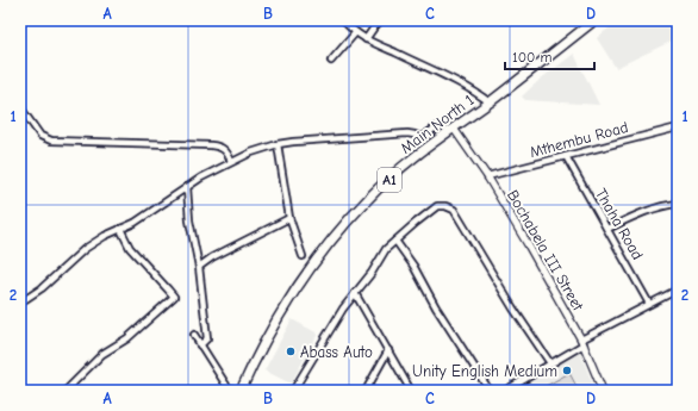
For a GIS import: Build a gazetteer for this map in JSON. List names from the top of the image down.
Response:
{
  "streets": {
    "main road": ["Main North 1", "A1"],
    "street": ["Mthembu Road", "Thaha Road", "Bochabela III Street"]
  },
  "crossings": [
    ["Main North 1", "Bochabela III Street"],
    ["Mthembu Road", "Thaha Road"],
    ["Mthembu Road", "Bochabela III Street"]
  ],
  "places": ["Abass Auto", "Unity English Medium"],
  "scale_bar": "100 m",
  "grid": {
    "columns": [
      "A",
      "B",
      "C",
      "D"
    ],
    "rows": ["1", "2"]
  }
}
